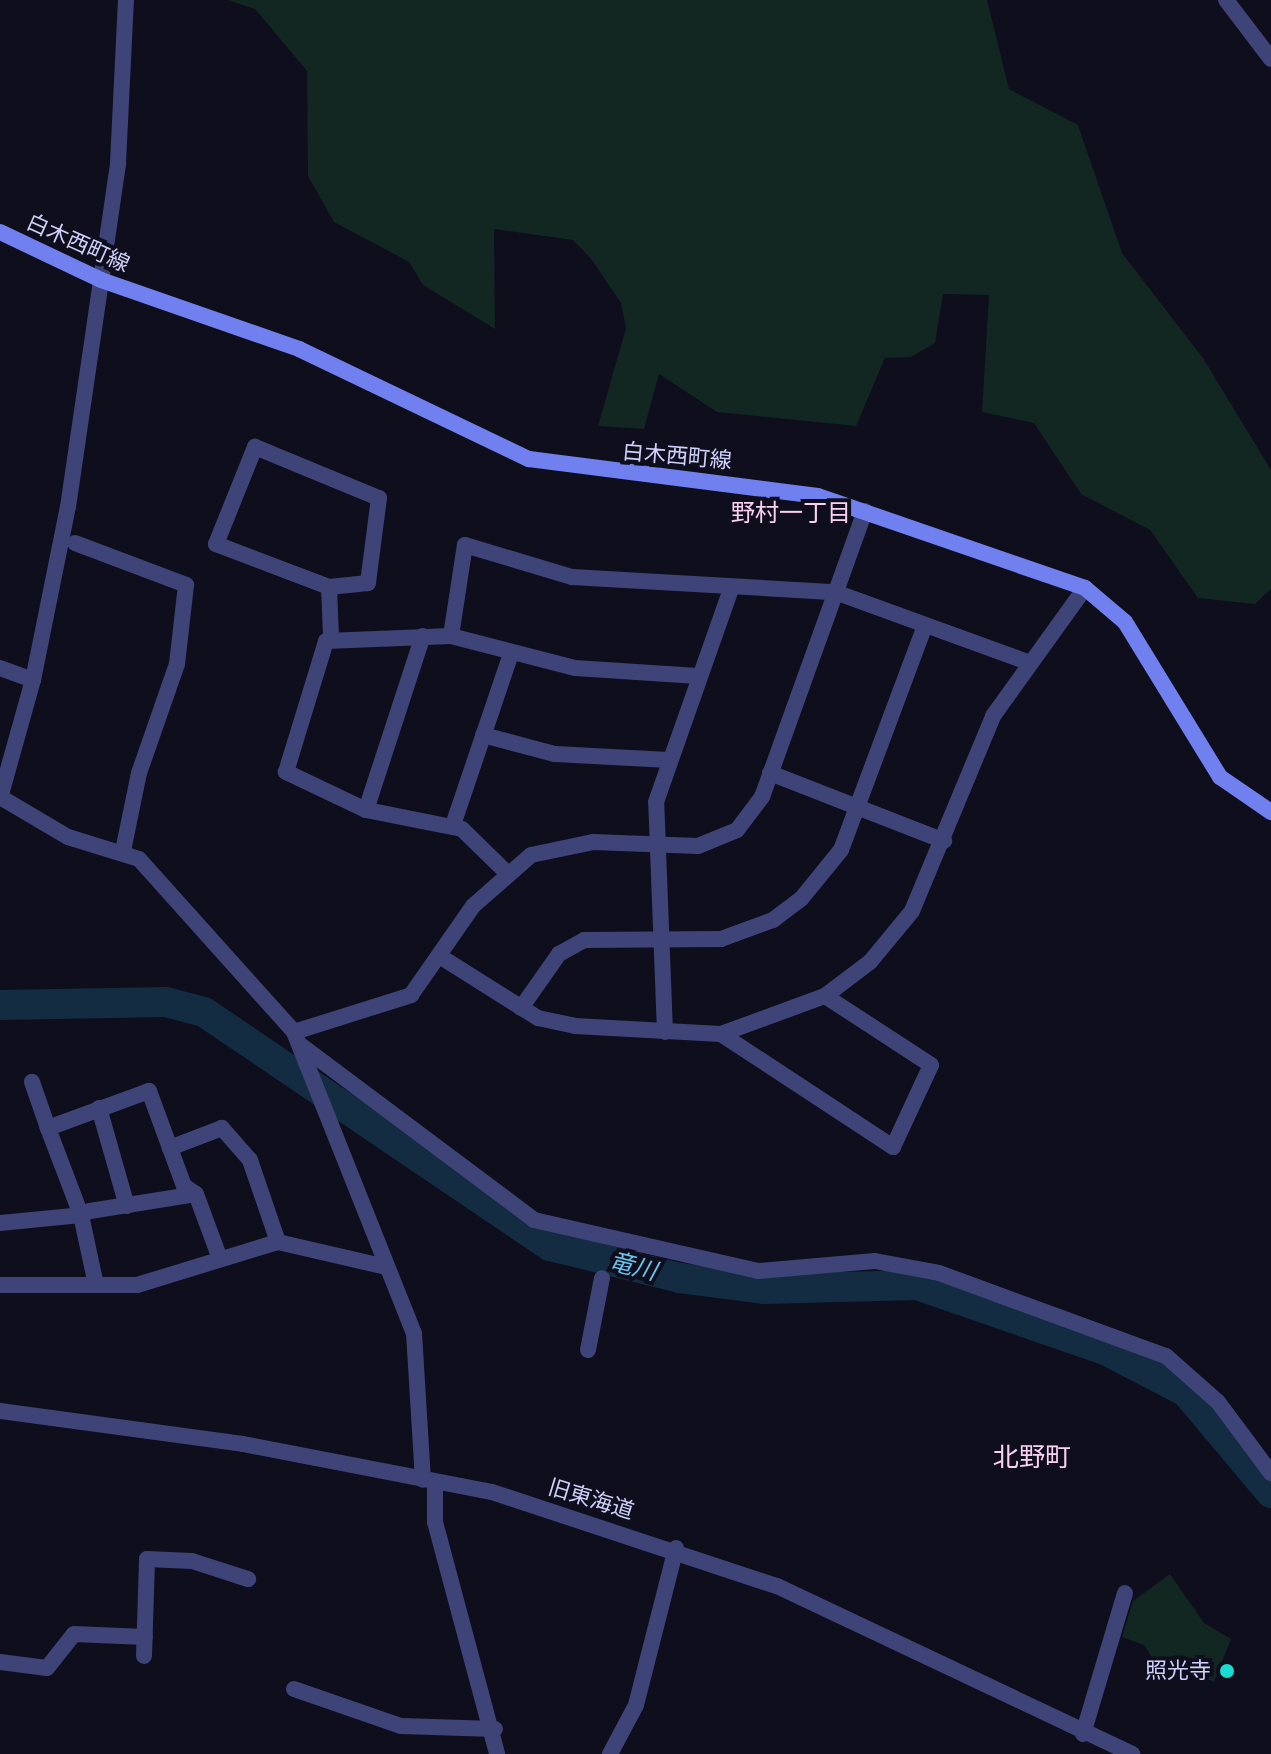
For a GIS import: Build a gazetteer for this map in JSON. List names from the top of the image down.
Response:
{
  "streets": {
    "main road": ["白木西町線"],
    "street": ["旧東海道"]
  },
  "districts": ["野村一丁目", "北野町"],
  "water": ["竜川"],
  "places": ["照光寺"]
}
